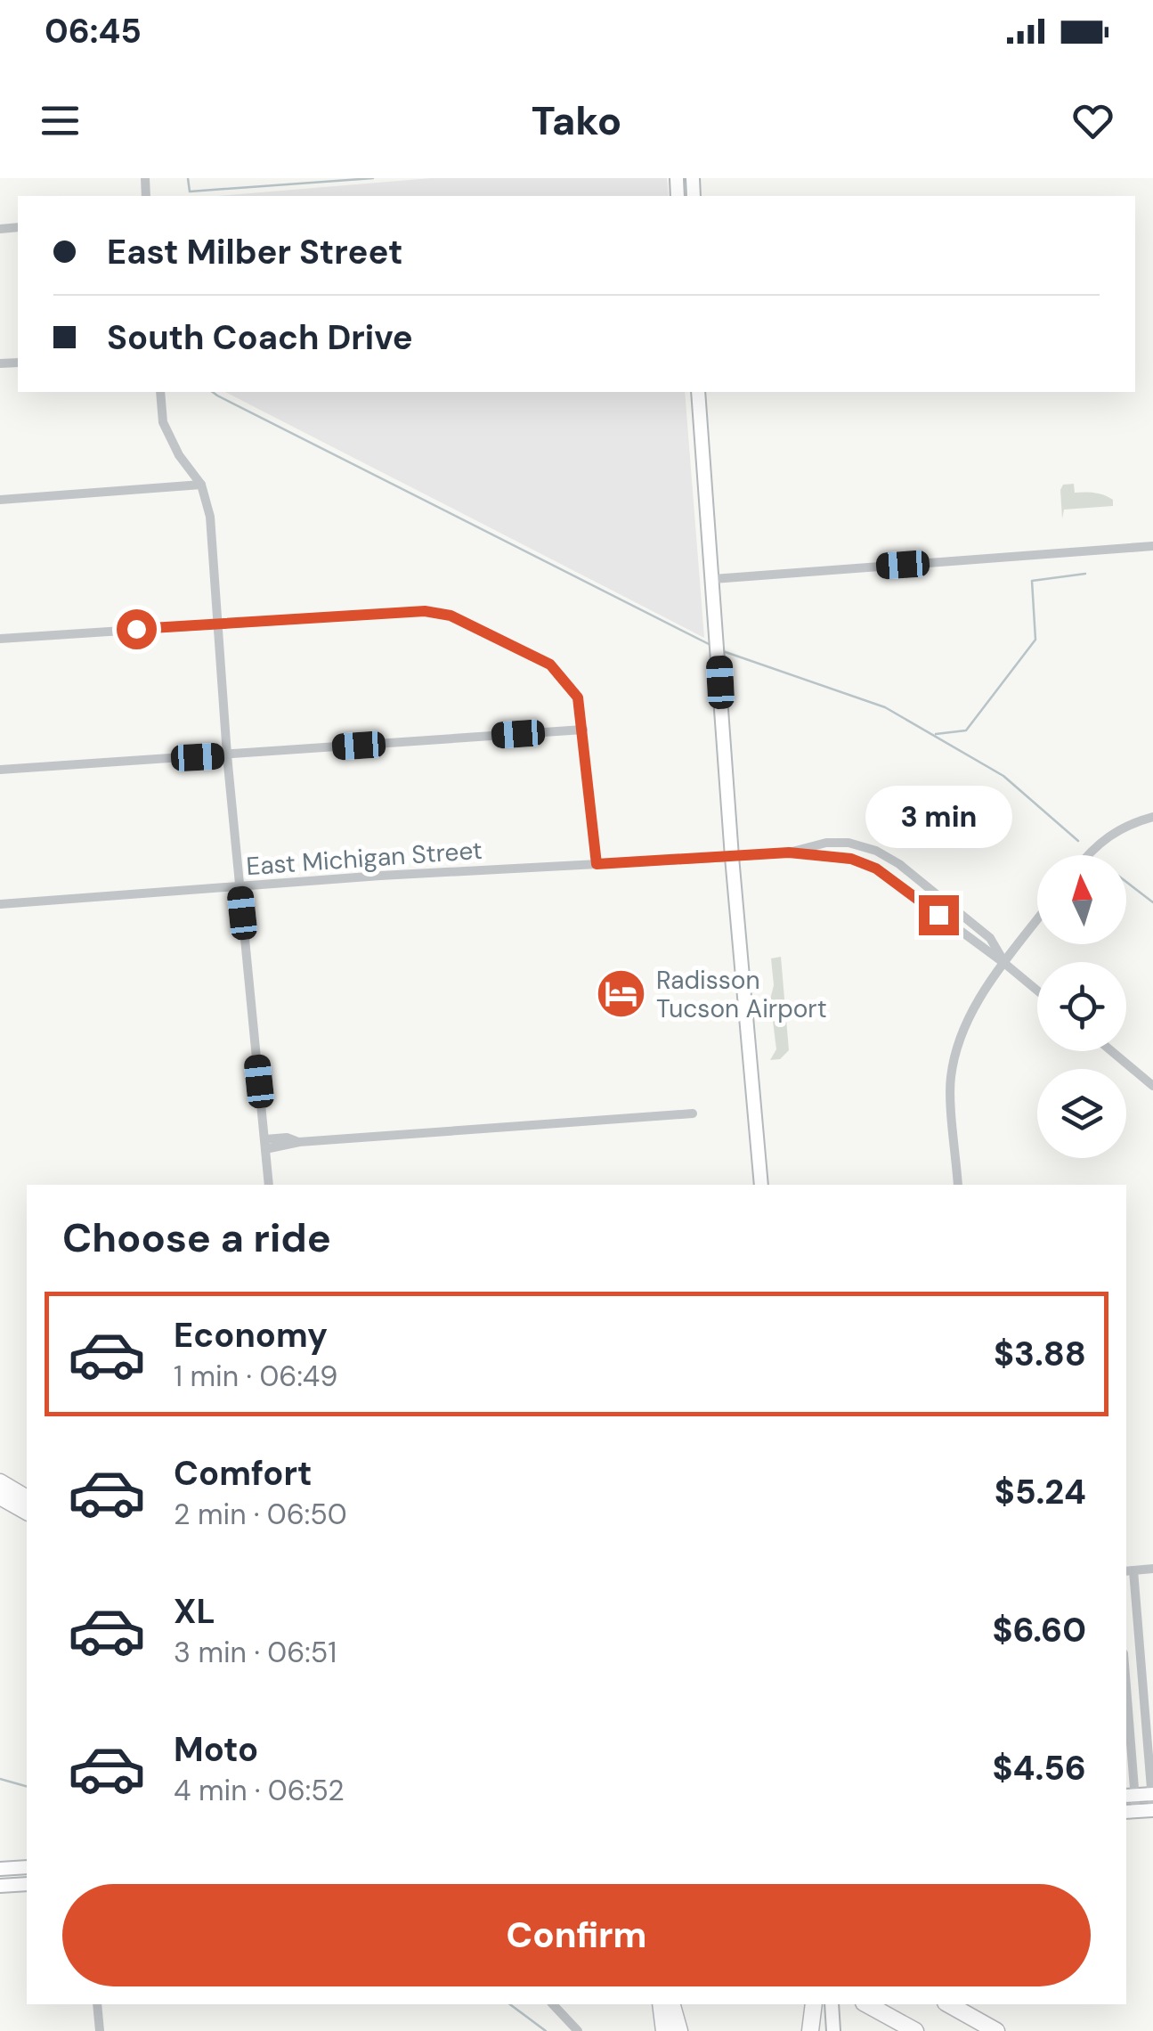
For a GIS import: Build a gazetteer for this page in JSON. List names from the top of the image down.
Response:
{
  "streets": {
    "street": ["East Michigan Street"]
  },
  "places": {
    "hotel": ["Radisson Tucson Airport"]
  },
  "north": "top",
  "page": {
    "status": "06:45",
    "header": "Tako",
    "banner": ["East Milber Street", "South Coach Drive"],
    "bubble": "3 min",
    "heading": "Choose a ride",
    "list": [
      {
        "name": "Economy",
        "note": "1 min · 06:49",
        "value": "$3.88"
      },
      {
        "name": "Comfort",
        "note": "2 min · 06:50",
        "value": "$5.24"
      },
      {
        "name": "XL",
        "note": "3 min · 06:51",
        "value": "$6.60"
      },
      {
        "name": "Moto",
        "note": "4 min · 06:52",
        "value": "$4.56"
      }
    ],
    "buttons": "Confirm"
  }
}
